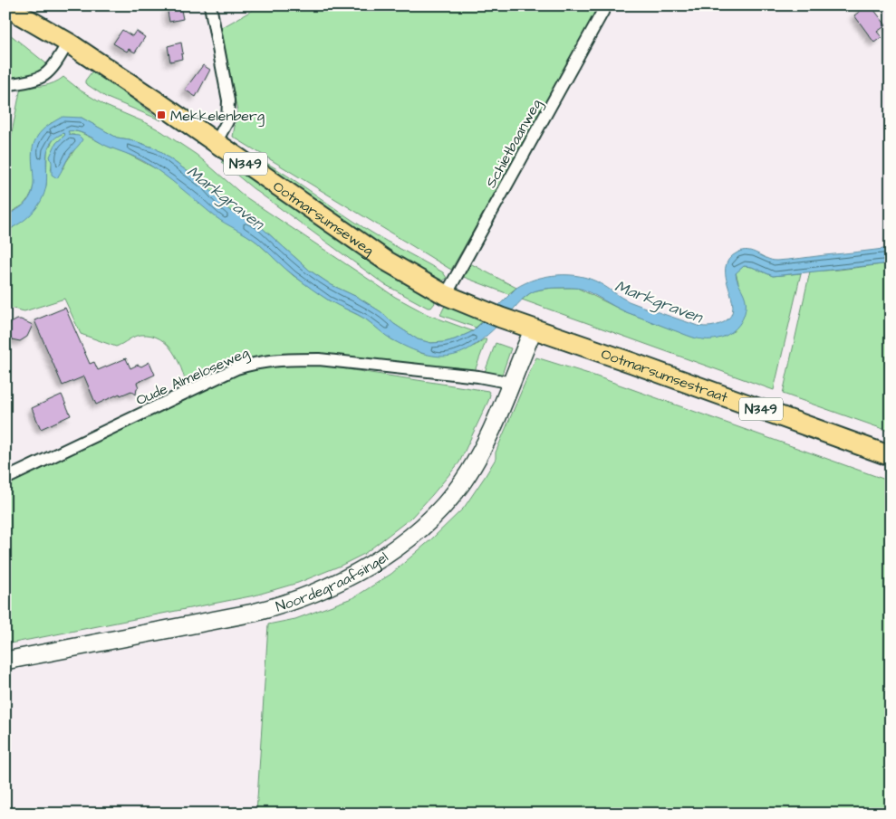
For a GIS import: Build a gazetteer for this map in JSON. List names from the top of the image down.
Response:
{
  "streets": {
    "main road": [
      "N349",
      "Ootmarsumseweg",
      "Ootmarsumsestraat",
      "Noordegraafsingel"
    ],
    "street": ["Schietbaanweg", "Oude Almeloseweg"]
  },
  "crossings": [
    ["Schietbaanweg", "Ootmarsumseweg"],
    ["Ootmarsumseweg", "Ootmarsumsestraat"],
    ["Ootmarsumsestraat", "Noordegraafsingel"],
    ["Oude Almeloseweg", "Noordegraafsingel"]
  ],
  "water": ["Markgraven"],
  "places": {
    "transit": ["Mekkelenberg"]
  }
}
